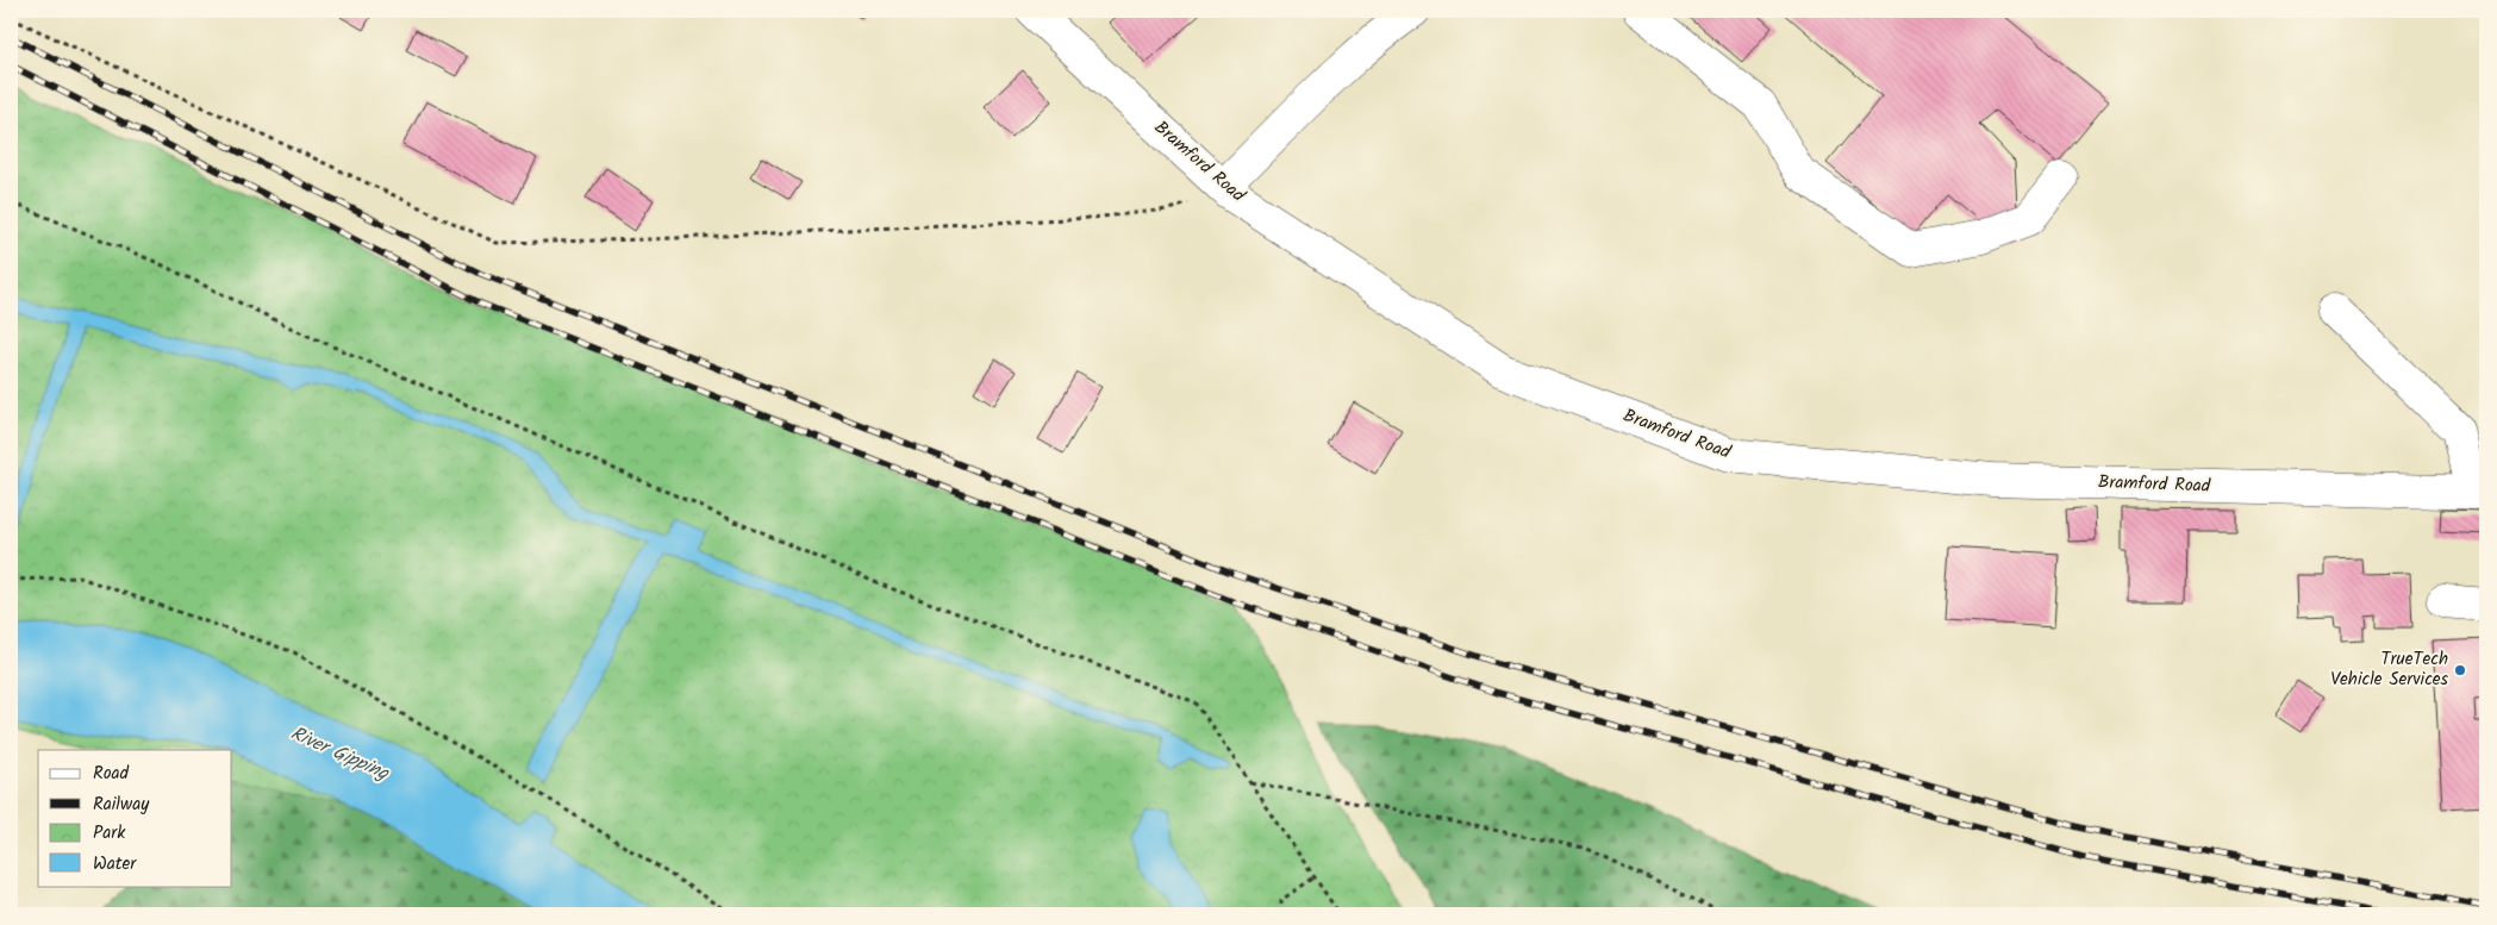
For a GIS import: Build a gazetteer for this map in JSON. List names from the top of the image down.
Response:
{
  "streets": {
    "main road": ["Bramford Road"]
  },
  "water": ["River Gipping"],
  "places": ["TrueTech Vehicle Services"],
  "legend": [
    "Road",
    "Railway",
    "Park",
    "Water"
  ]
}
